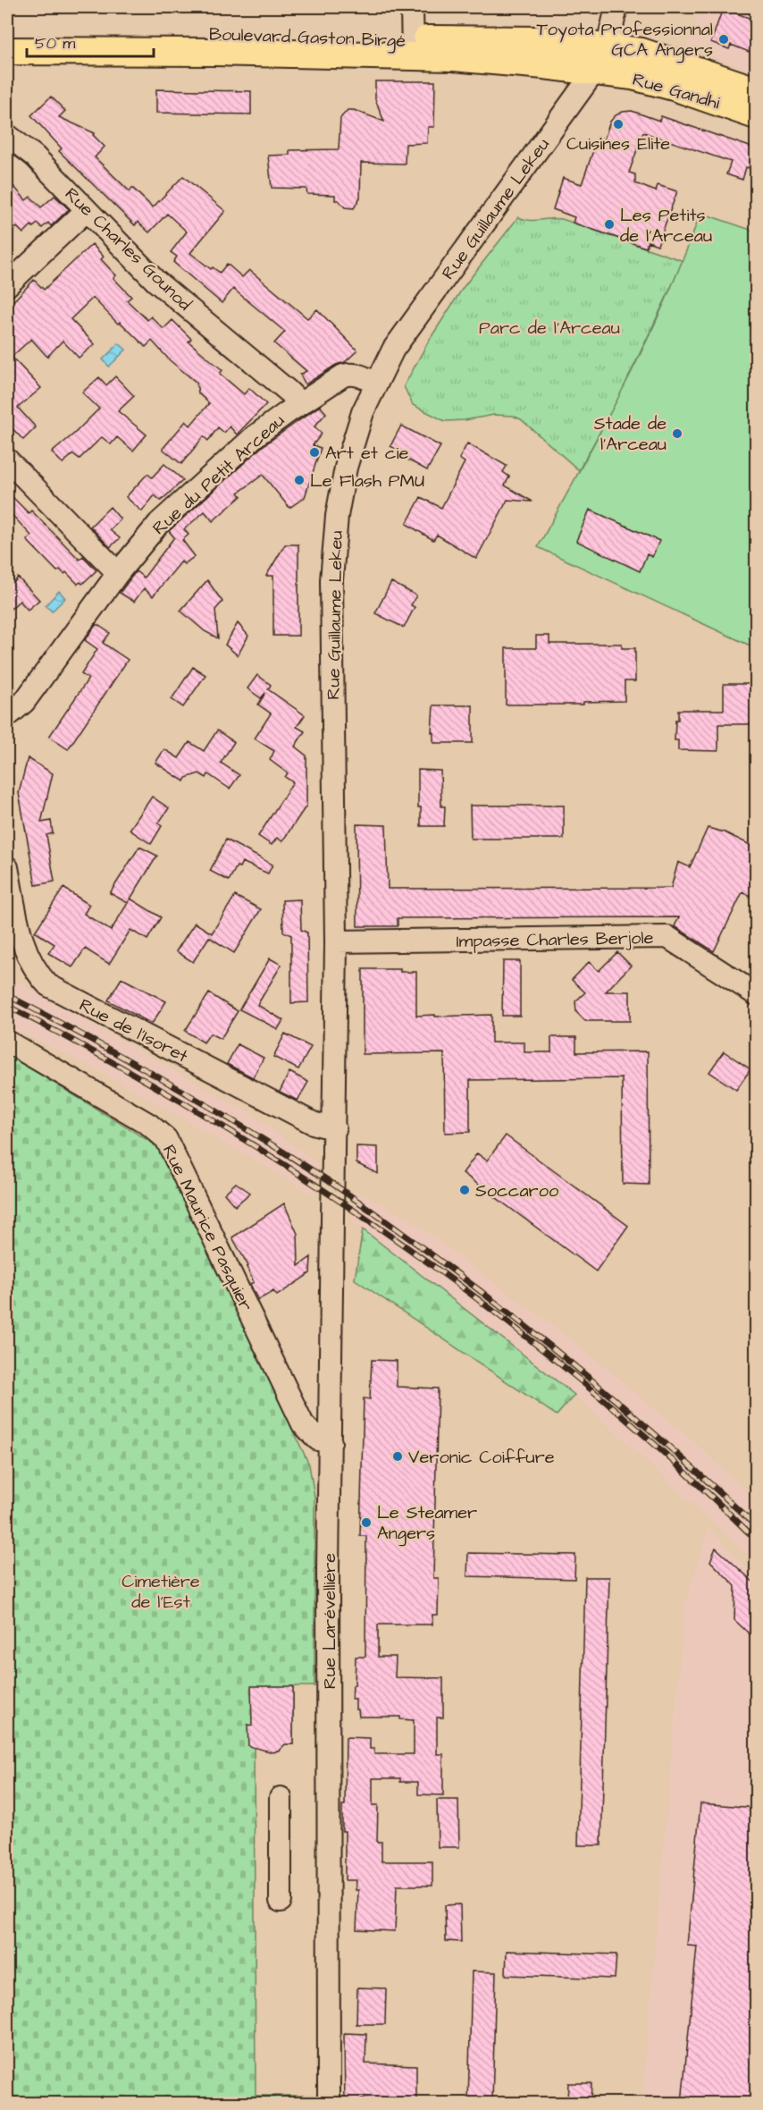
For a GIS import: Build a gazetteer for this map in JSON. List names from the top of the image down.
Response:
{
  "streets": {
    "main road": ["Boulevard Gaston Birgé", "Rue Gandhi"],
    "street": [
      "Rue Guillaume Lekeu",
      "Rue Charles Gounod",
      "Rue du Petit Arceau",
      "Impasse Charles Berjole",
      "Rue de l'Isoret",
      "Rue Maurice Pasquier",
      "Rue Larévellière"
    ]
  },
  "crossings": [
    ["Boulevard Gaston Birgé", "Rue Gandhi"],
    ["Boulevard Gaston Birgé", "Rue Guillaume Lekeu"],
    ["Rue Gandhi", "Rue Guillaume Lekeu"],
    ["Rue Guillaume Lekeu", "Rue du Petit Arceau"],
    ["Rue Guillaume Lekeu", "Impasse Charles Berjole"],
    ["Rue Guillaume Lekeu", "Rue de l'Isoret"],
    ["Rue Guillaume Lekeu", "Rue Larévellière"],
    ["Rue Charles Gounod", "Rue du Petit Arceau"],
    ["Rue de l'Isoret", "Rue Larévellière"],
    ["Rue Maurice Pasquier", "Rue Larévellière"]
  ],
  "parks": ["Parc de l'Arceau", "Cimetière de l'Est"],
  "places": [
    "Toyota Professionnal GCA Angers",
    "Cuisines Elite",
    "Les Petits de l'Arceau",
    "Stade de l'Arceau",
    "Art et cie",
    "Le Flash PMU",
    "Soccaroo",
    "Veronic Coiffure",
    "Le Steamer Angers"
  ],
  "scale_bar": "50 m"
}
